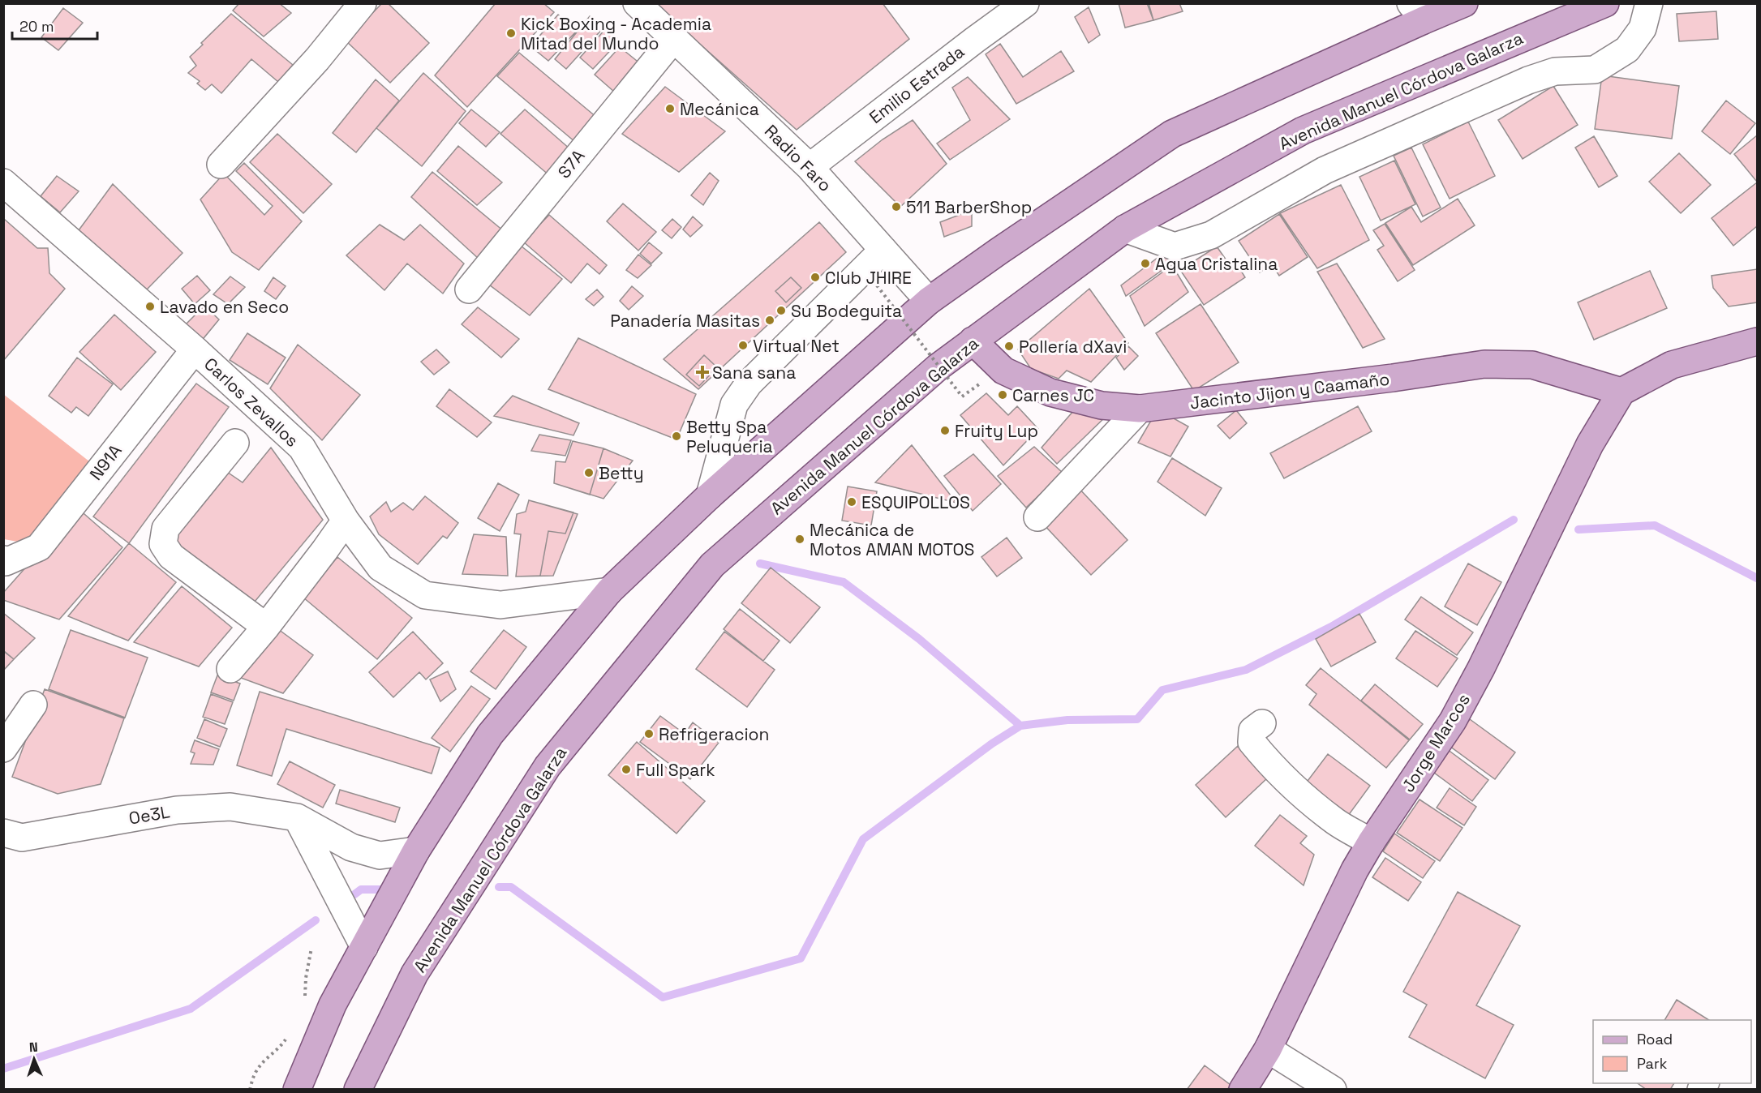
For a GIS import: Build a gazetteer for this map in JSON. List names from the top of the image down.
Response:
{
  "streets": {
    "main road": ["Avenida Manuel Córdova Galarza", "Jacinto Jijon y Caamaño", "Jorge Marcos"],
    "street": [
      "Emilio Estrada",
      "Radio Faro",
      "S7A",
      "Carlos Zevallos",
      "N91A",
      "Oe3L"
    ]
  },
  "crossings": [
    ["Emilio Estrada", "Radio Faro"],
    ["Avenida Manuel Córdova Galarza", "Jacinto Jijon y Caamaño"],
    ["Radio Faro", "S7A"],
    ["Jacinto Jijon y Caamaño", "Jorge Marcos"],
    ["Carlos Zevallos", "N91A"]
  ],
  "places": {
    "other": [
      "Kick Boxing - Academia Mitad del Mundo",
      "Mecánica",
      "511 BarberShop",
      "Agua Cristalina",
      "Club JHIRE",
      "Lavado en Seco",
      "Su Bodeguita",
      "Panadería Masitas",
      "Virtual Net",
      "Pollería dXavi",
      "Carnes JC",
      "Fruity Lup",
      "Betty Spa Peluqueria",
      "Betty",
      "ESQUIPOLLOS",
      "Mecánica de Motos AMAN MOTOS",
      "Refrigeracion",
      "Full Spark"
    ],
    "health": ["Sana sana"]
  },
  "legend": ["Road", "Park"],
  "scale_bar": "20 m",
  "north": "top"
}
